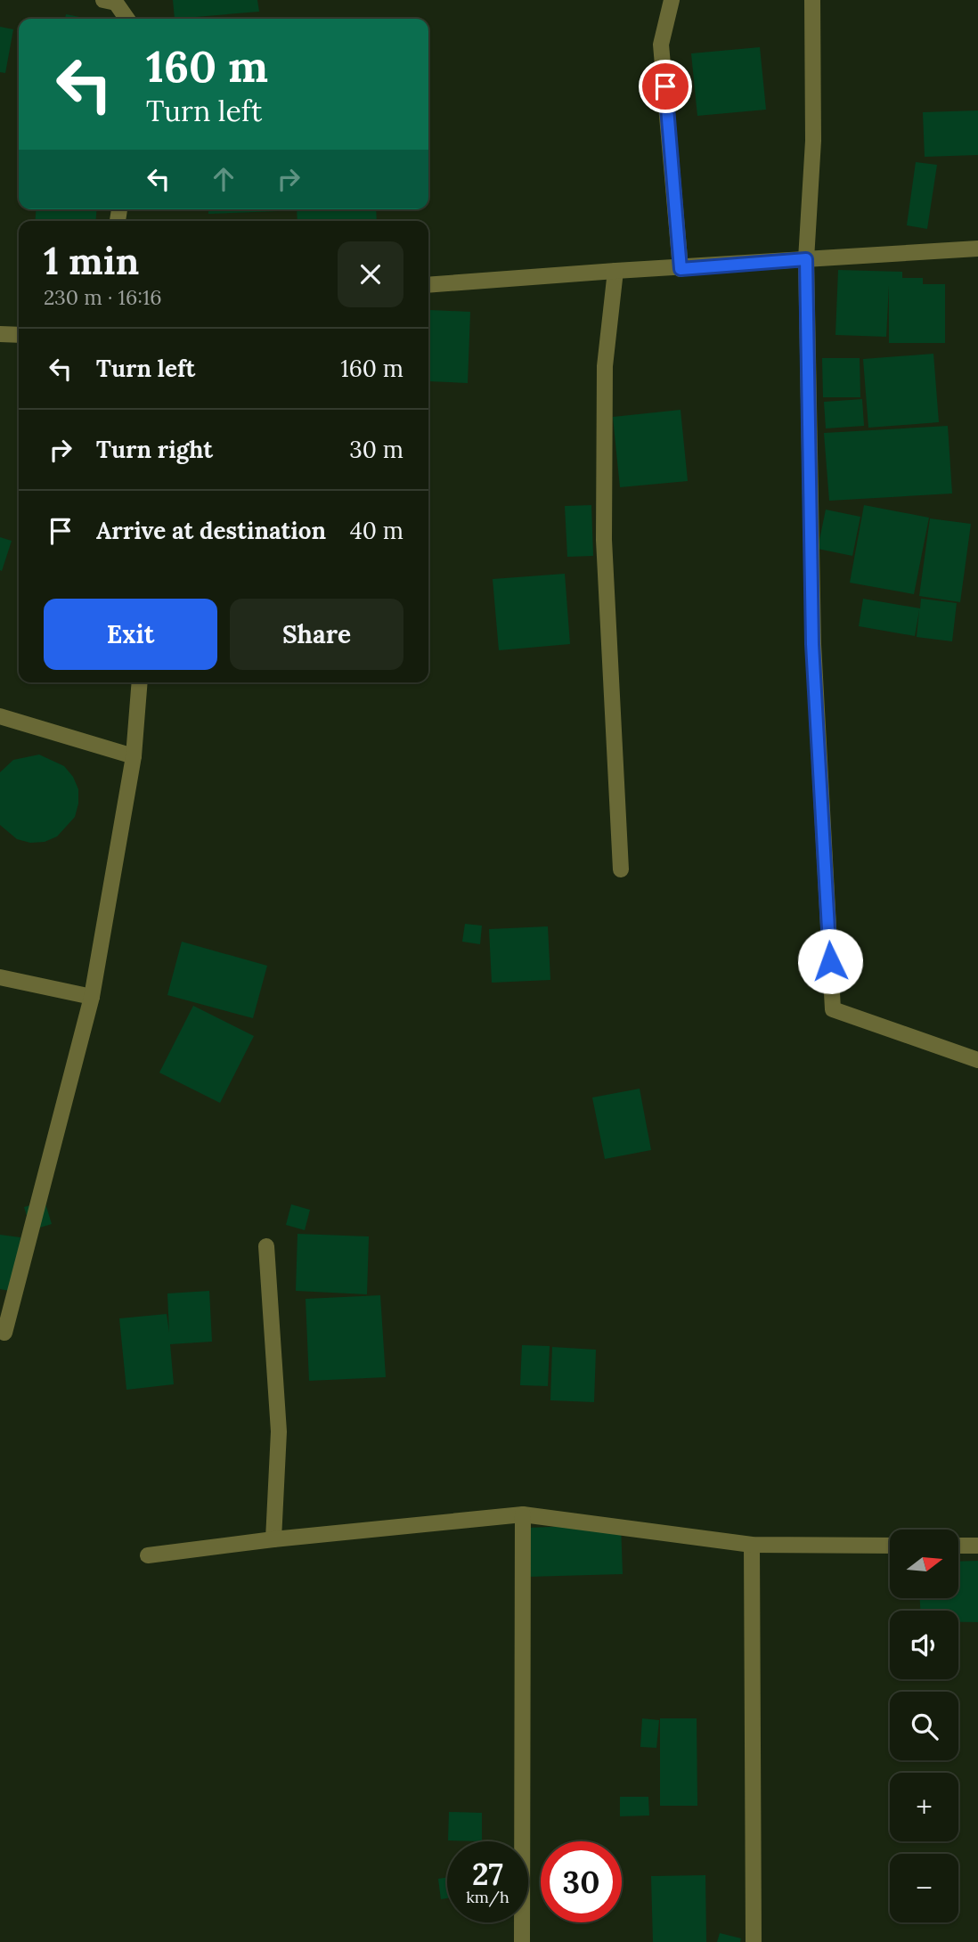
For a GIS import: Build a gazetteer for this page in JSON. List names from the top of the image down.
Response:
{
  "north": "right",
  "page": {
    "turn": ["160 m", "Turn left"],
    "heading": ["1 min", "230 m · 16:16"],
    "list": [
      {
        "name": "Turn left",
        "value": "160 m"
      },
      {
        "name": "Turn right",
        "value": "30 m"
      },
      {
        "name": "Arrive at destination",
        "value": "40 m"
      }
    ],
    "buttons": ["Exit", "Share"],
    "map_buttons": ["+", "−"],
    "speed": "27 km/h",
    "limit": "30"
  }
}
